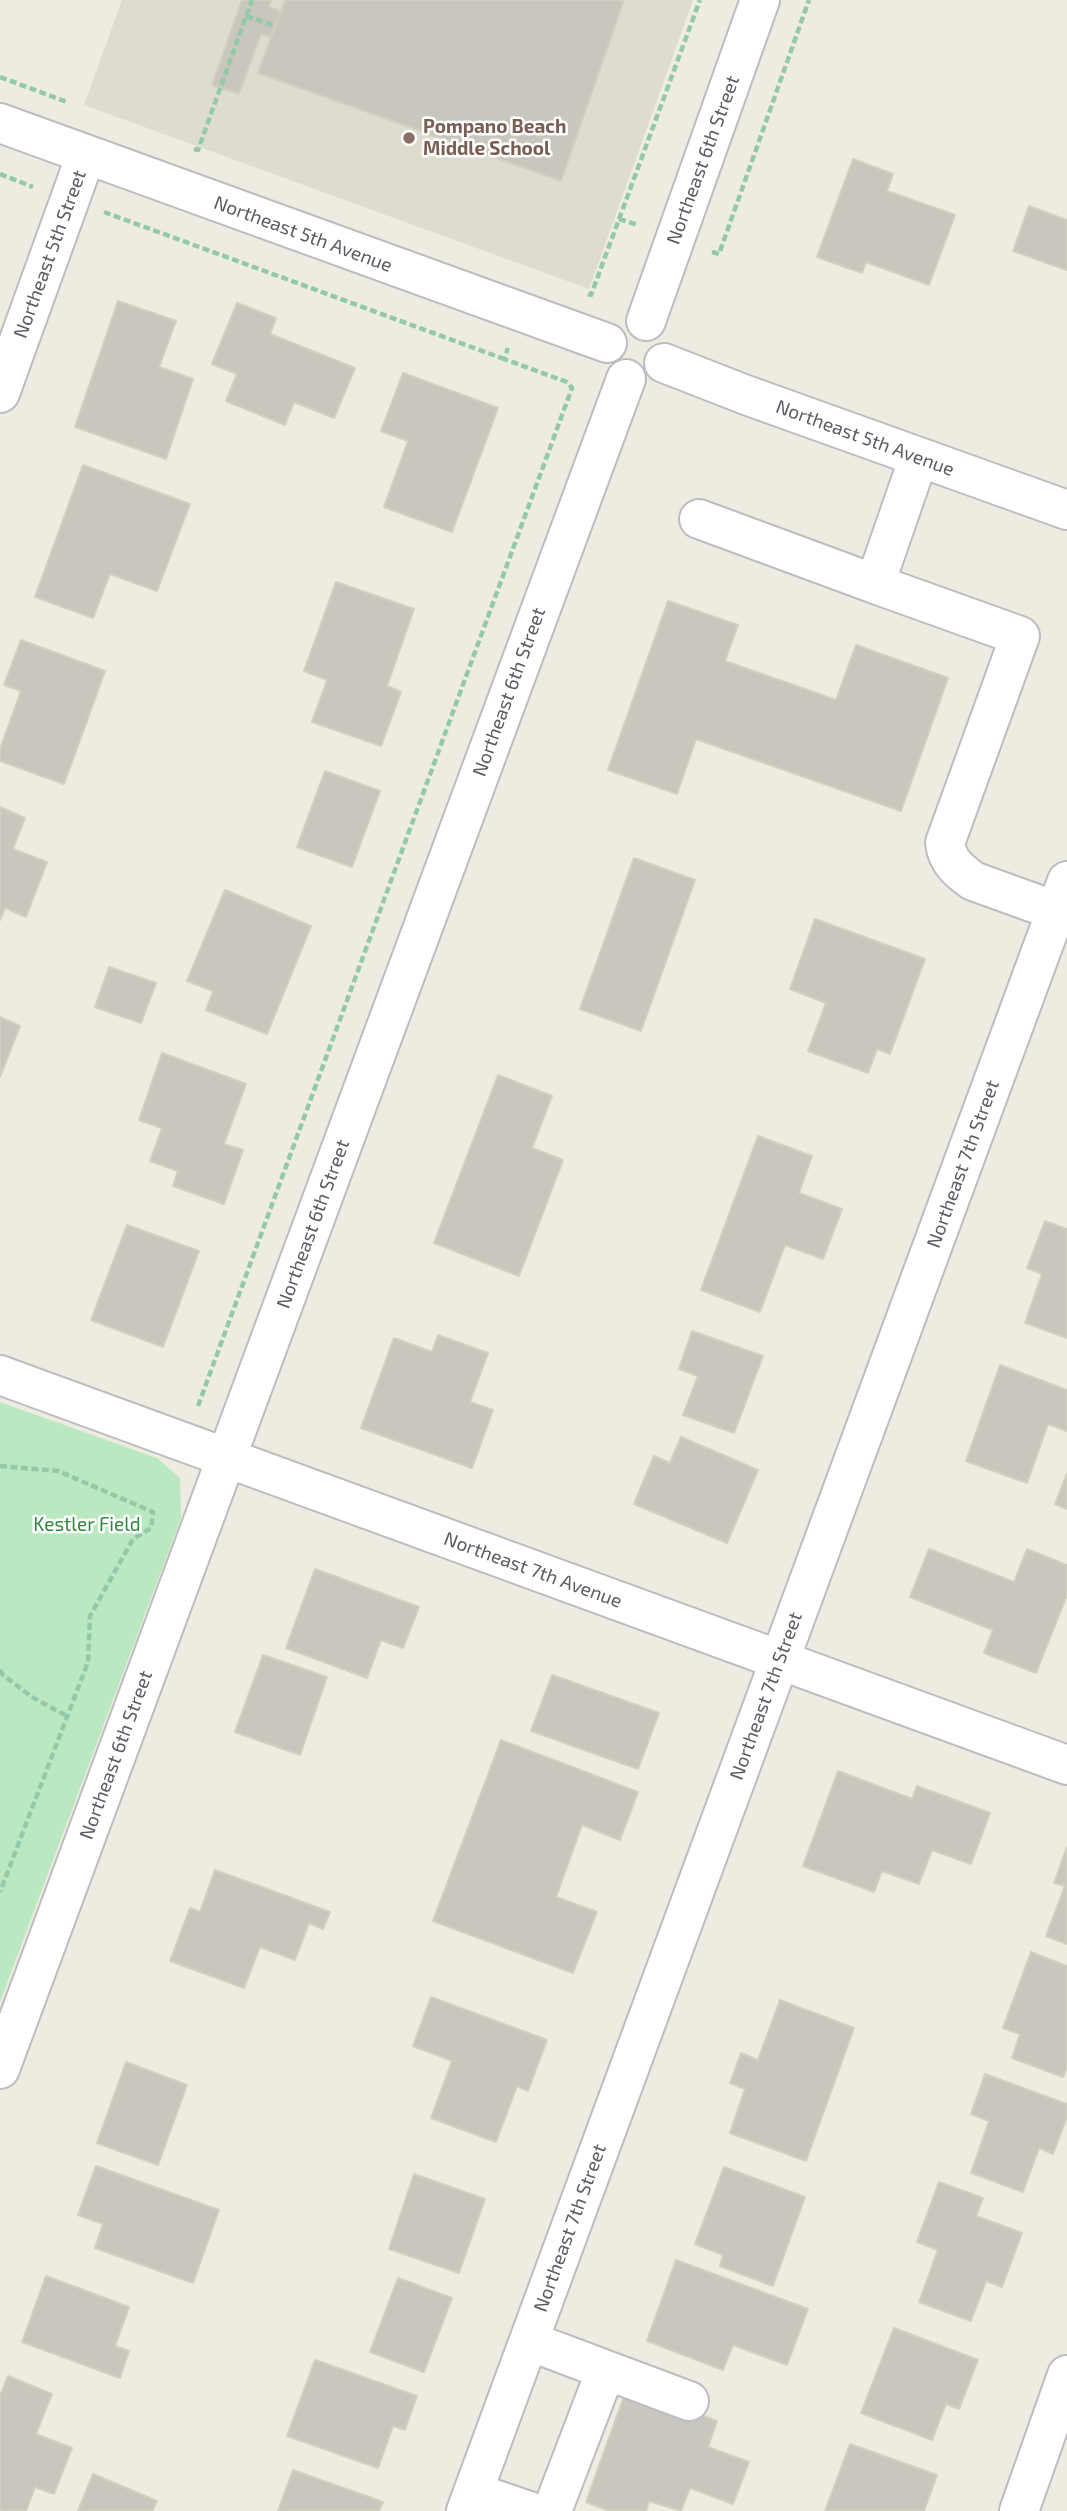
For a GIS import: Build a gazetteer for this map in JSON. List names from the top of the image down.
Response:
{
  "streets": {
    "street": [
      "Northeast 6th Street",
      "Northeast 5th Avenue",
      "Northeast 5th Street",
      "Northeast 7th Street",
      "Northeast 7th Avenue"
    ]
  },
  "crossings": [
    ["Northeast 6th Street", "Northeast 5th Avenue"],
    ["Northeast 6th Street", "Northeast 7th Avenue"],
    ["Northeast 5th Avenue", "Northeast 5th Street"],
    ["Northeast 7th Street", "Northeast 7th Avenue"]
  ],
  "parks": ["Kestler Field"],
  "places": ["Pompano Beach Middle School"]
}
